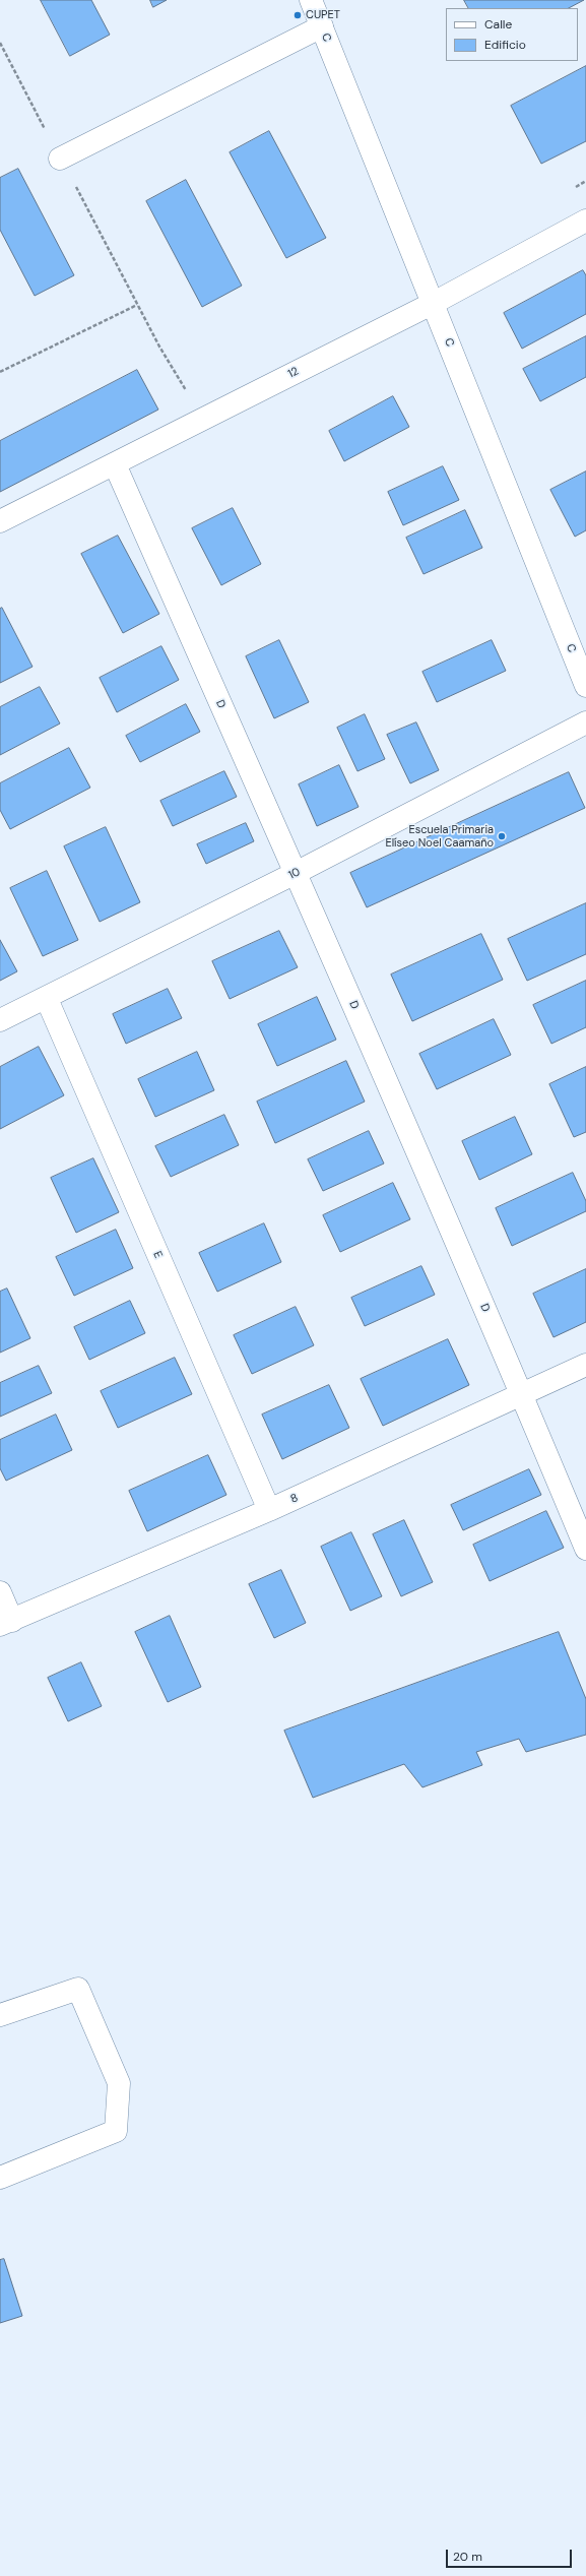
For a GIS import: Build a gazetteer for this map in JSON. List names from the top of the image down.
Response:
{
  "streets": {
    "street": [
      "C",
      "12",
      "D",
      "10",
      "E",
      "8"
    ]
  },
  "crossings": [
    ["C", "12"],
    ["12", "D"],
    ["D", "10"],
    ["D", "8"],
    ["10", "E"],
    ["E", "8"]
  ],
  "places": ["CUPET", "Escuela Primaria Elíseo Noel Caamaño"],
  "legend": ["Calle", "Edificio"],
  "scale_bar": "20 m"
}
